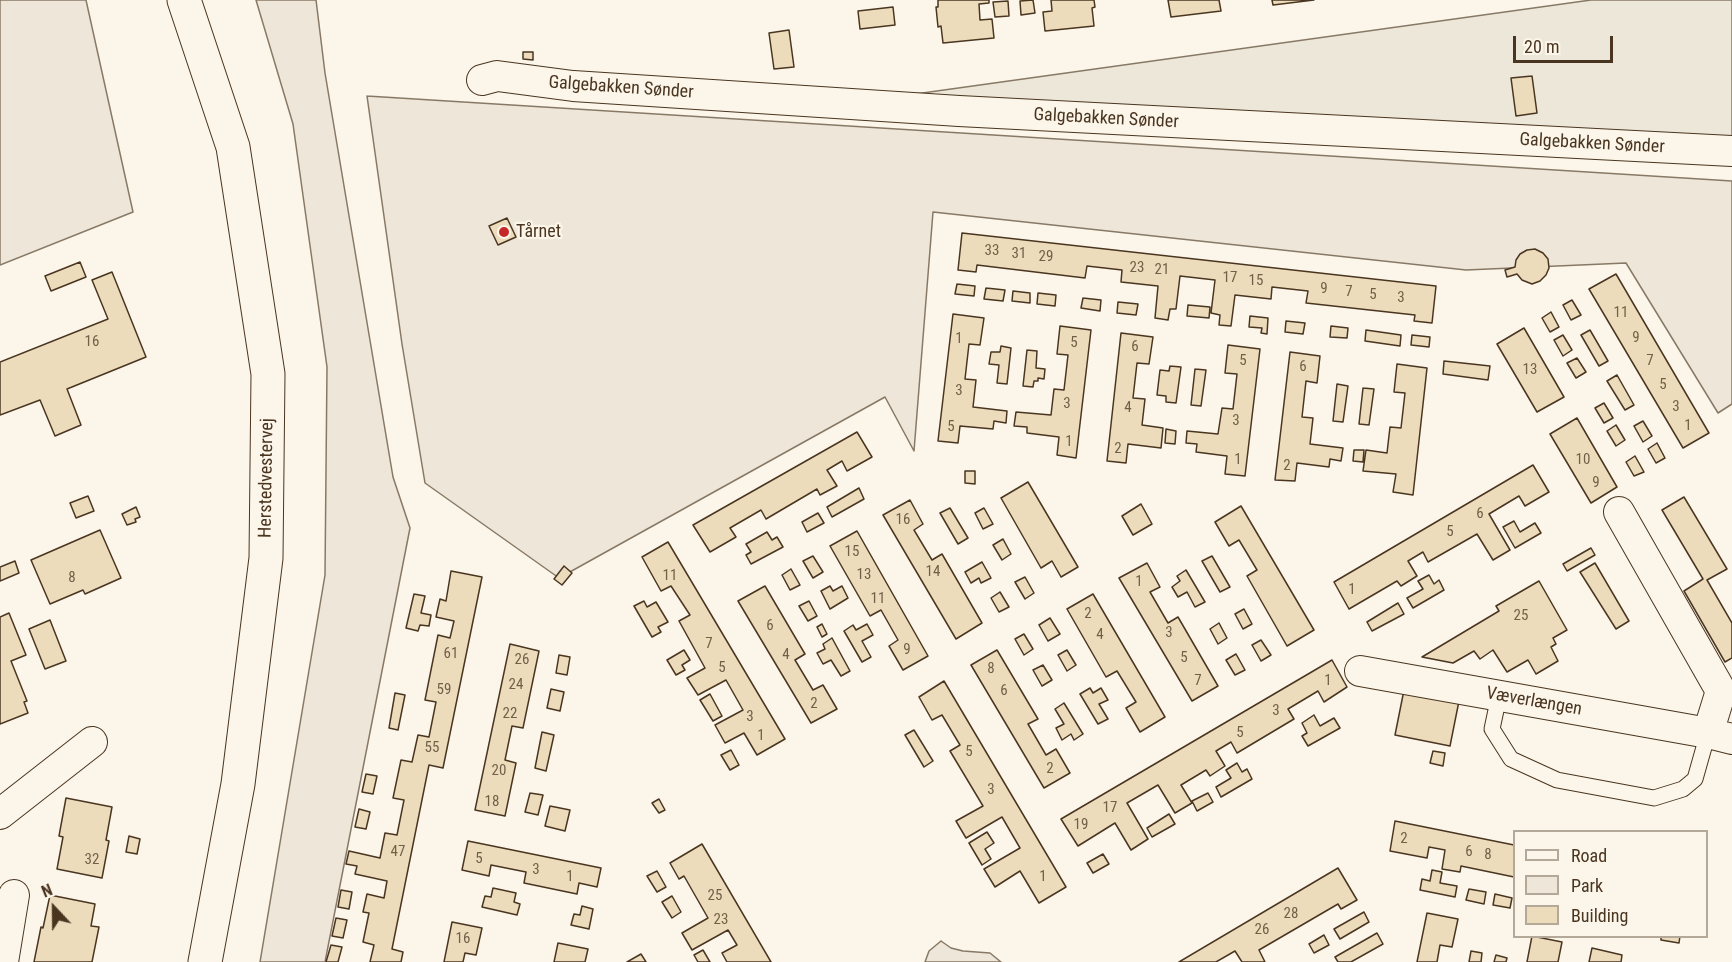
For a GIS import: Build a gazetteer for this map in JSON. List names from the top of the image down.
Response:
{
  "streets": {
    "street": ["Galgebakken Sønder", "Herstedvestervej", "Væverlængen"]
  },
  "places": ["Tårnet"],
  "house_numbers": [
    "33",
    "31",
    "29",
    "23",
    "21",
    "17",
    "15",
    "9",
    "7",
    "5",
    "3",
    "11",
    "9",
    "1",
    "16",
    "5",
    "6",
    "5",
    "7",
    "6",
    "13",
    "5",
    "3",
    "3",
    "3",
    "4",
    "3",
    "1",
    "5",
    "1",
    "2",
    "1",
    "10",
    "2",
    "9",
    "6",
    "16",
    "5",
    "15",
    "14",
    "13",
    "11",
    "8",
    "1",
    "1",
    "11",
    "2",
    "25",
    "6",
    "3",
    "4",
    "7",
    "9",
    "61",
    "4",
    "5",
    "26",
    "5",
    "8",
    "7",
    "1",
    "24",
    "59",
    "6",
    "2",
    "3",
    "22",
    "3",
    "5",
    "1",
    "55",
    "5",
    "2",
    "20",
    "3",
    "18",
    "17",
    "19",
    "2",
    "47",
    "6",
    "8",
    "5",
    "32",
    "3",
    "1",
    "1",
    "25",
    "28",
    "23",
    "26",
    "16"
  ],
  "legend": ["Road", "Park", "Building"],
  "scale_bar": "20 m",
  "north": "top"
}
